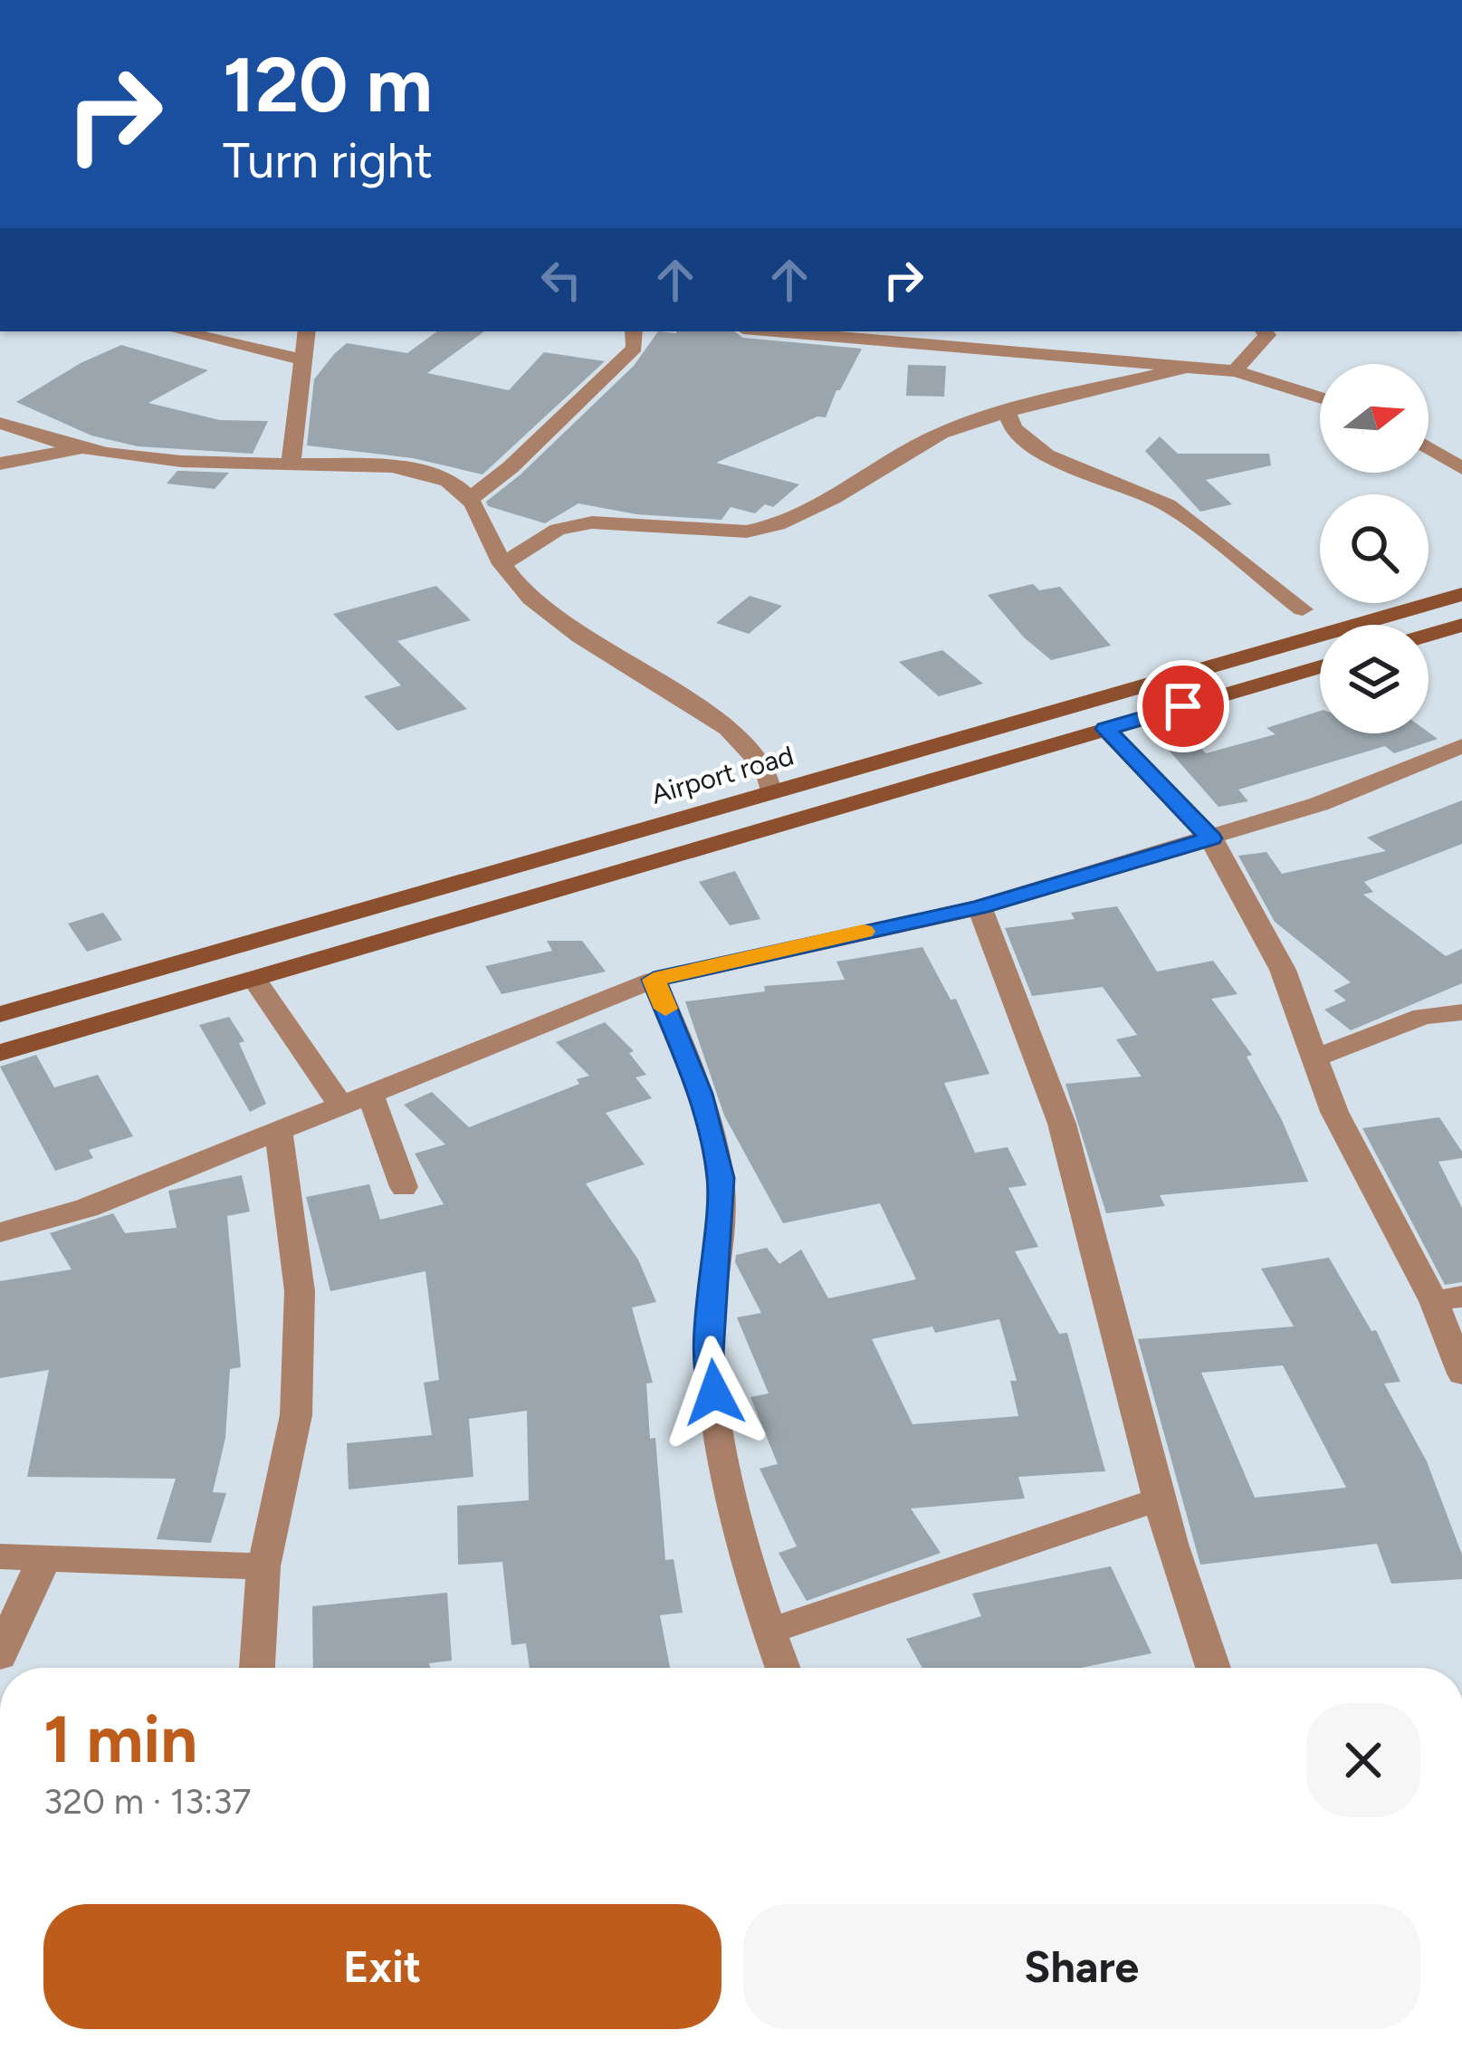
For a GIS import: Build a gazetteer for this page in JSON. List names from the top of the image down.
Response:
{
  "streets": {
    "main road": ["Airport road"]
  },
  "north": "right",
  "page": {
    "turn": ["120 m", "Turn right"],
    "heading": ["1 min", "320 m · 13:37"],
    "buttons": ["Exit", "Share"]
  }
}
